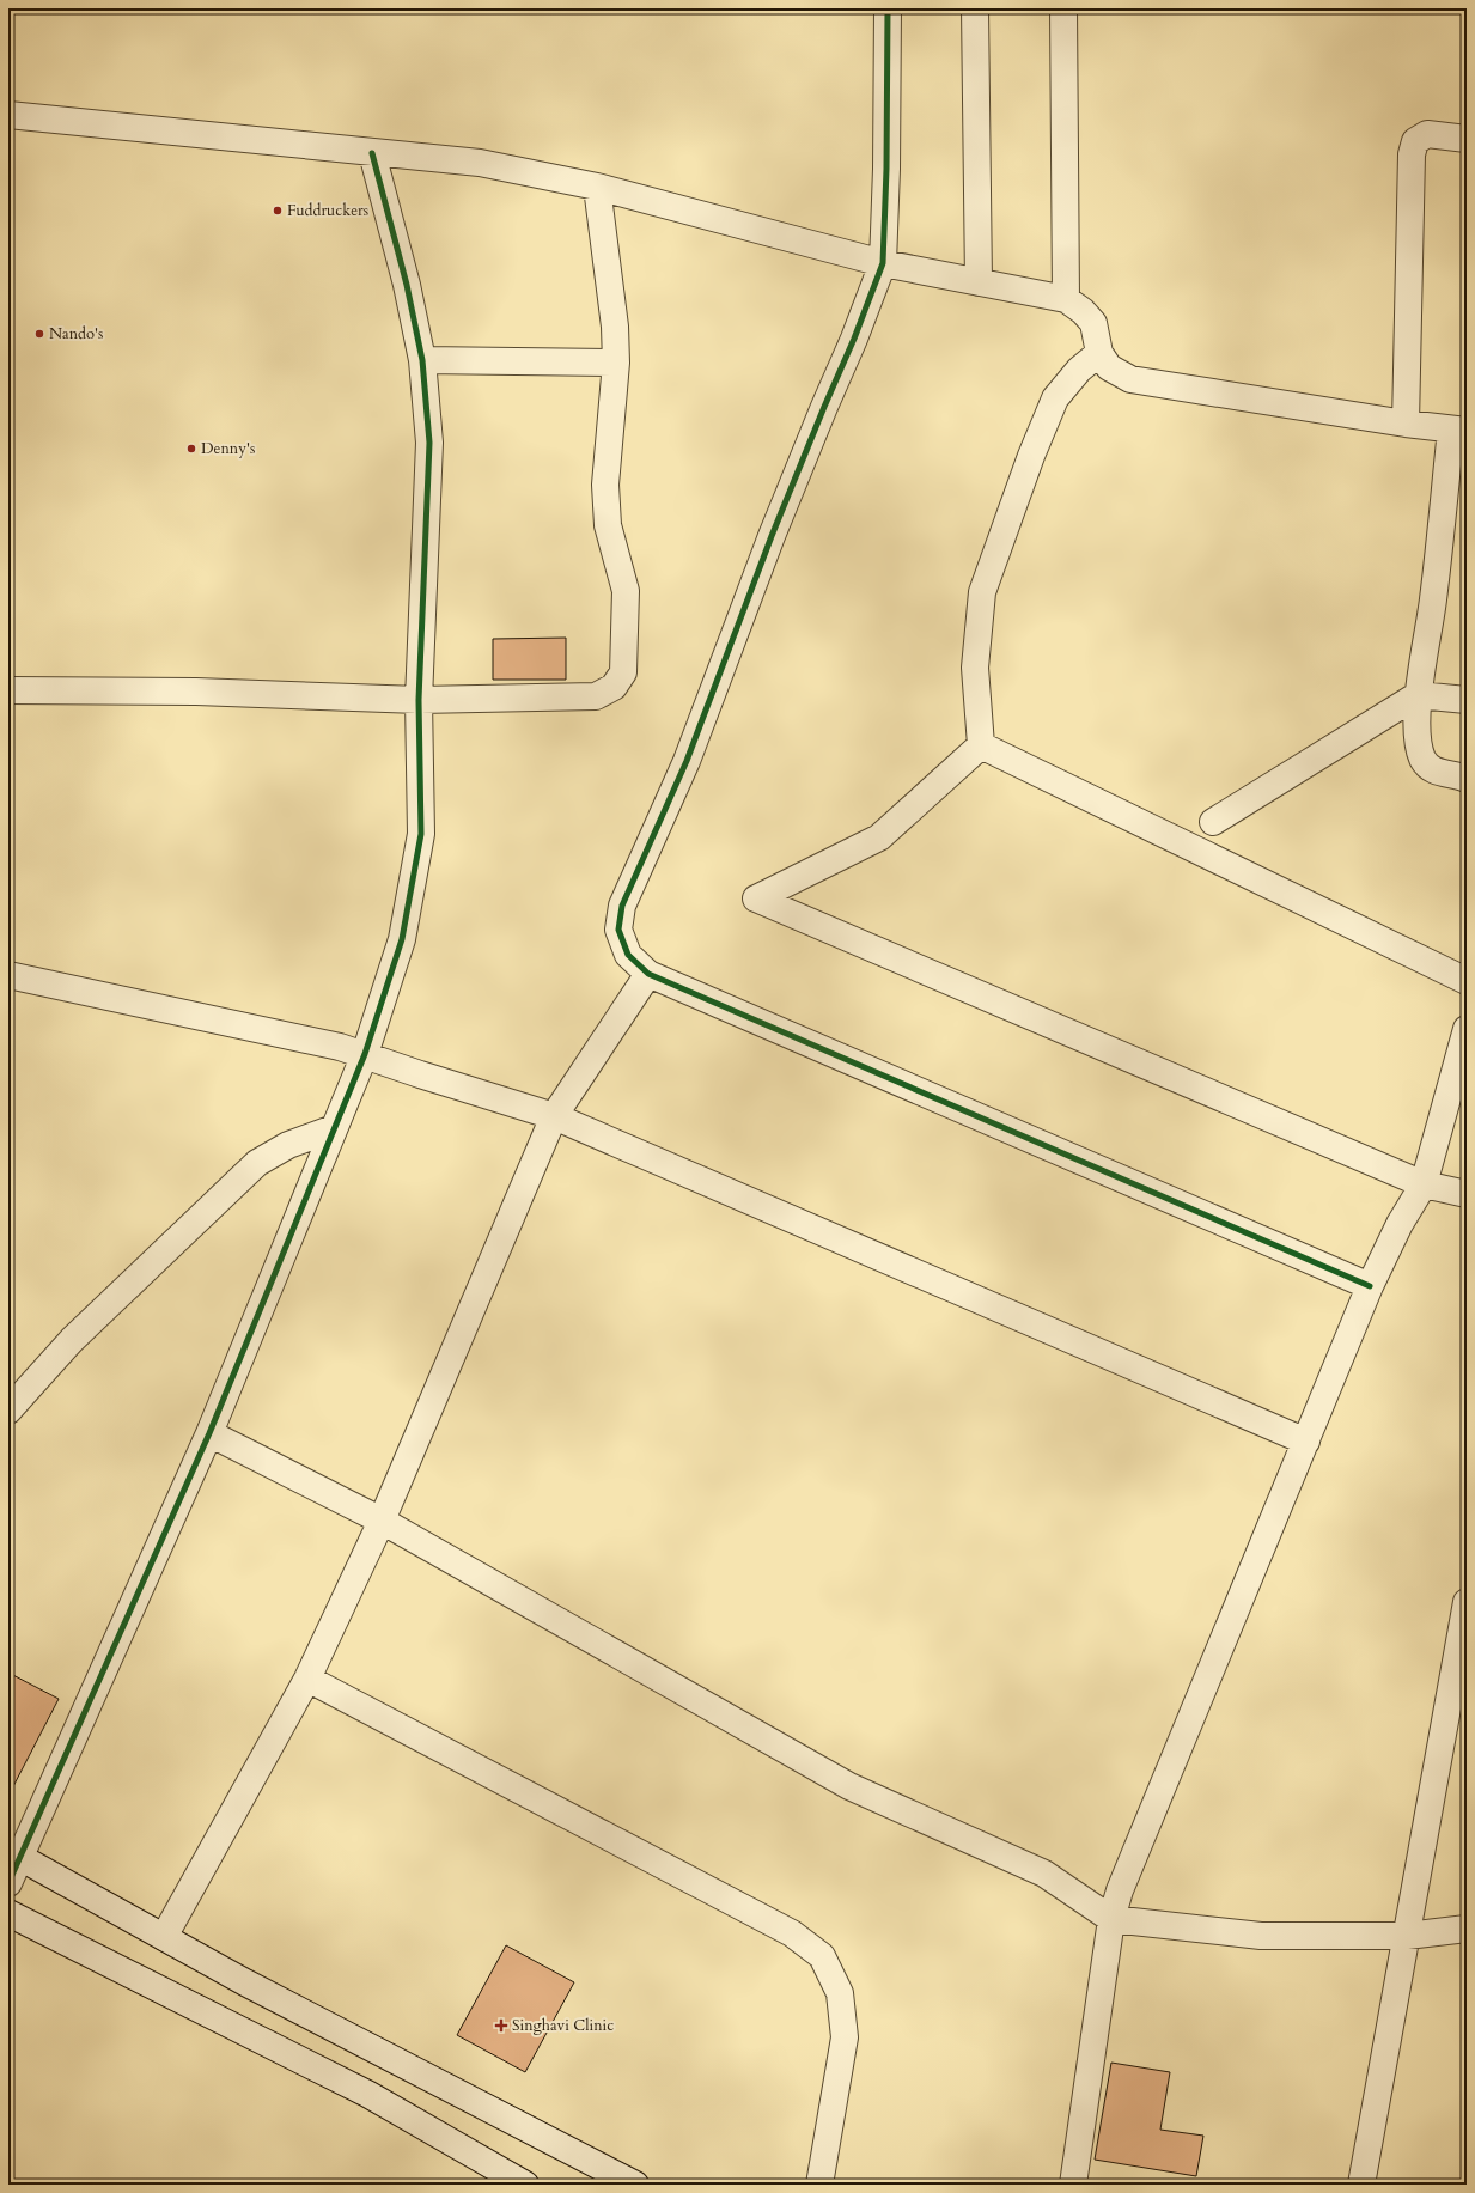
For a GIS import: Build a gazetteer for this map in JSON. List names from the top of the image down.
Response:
{
  "places": {
    "other": ["Fuddruckers", "Nando's", "Denny's"],
    "health": ["Singhavi Clinic"]
  }
}
